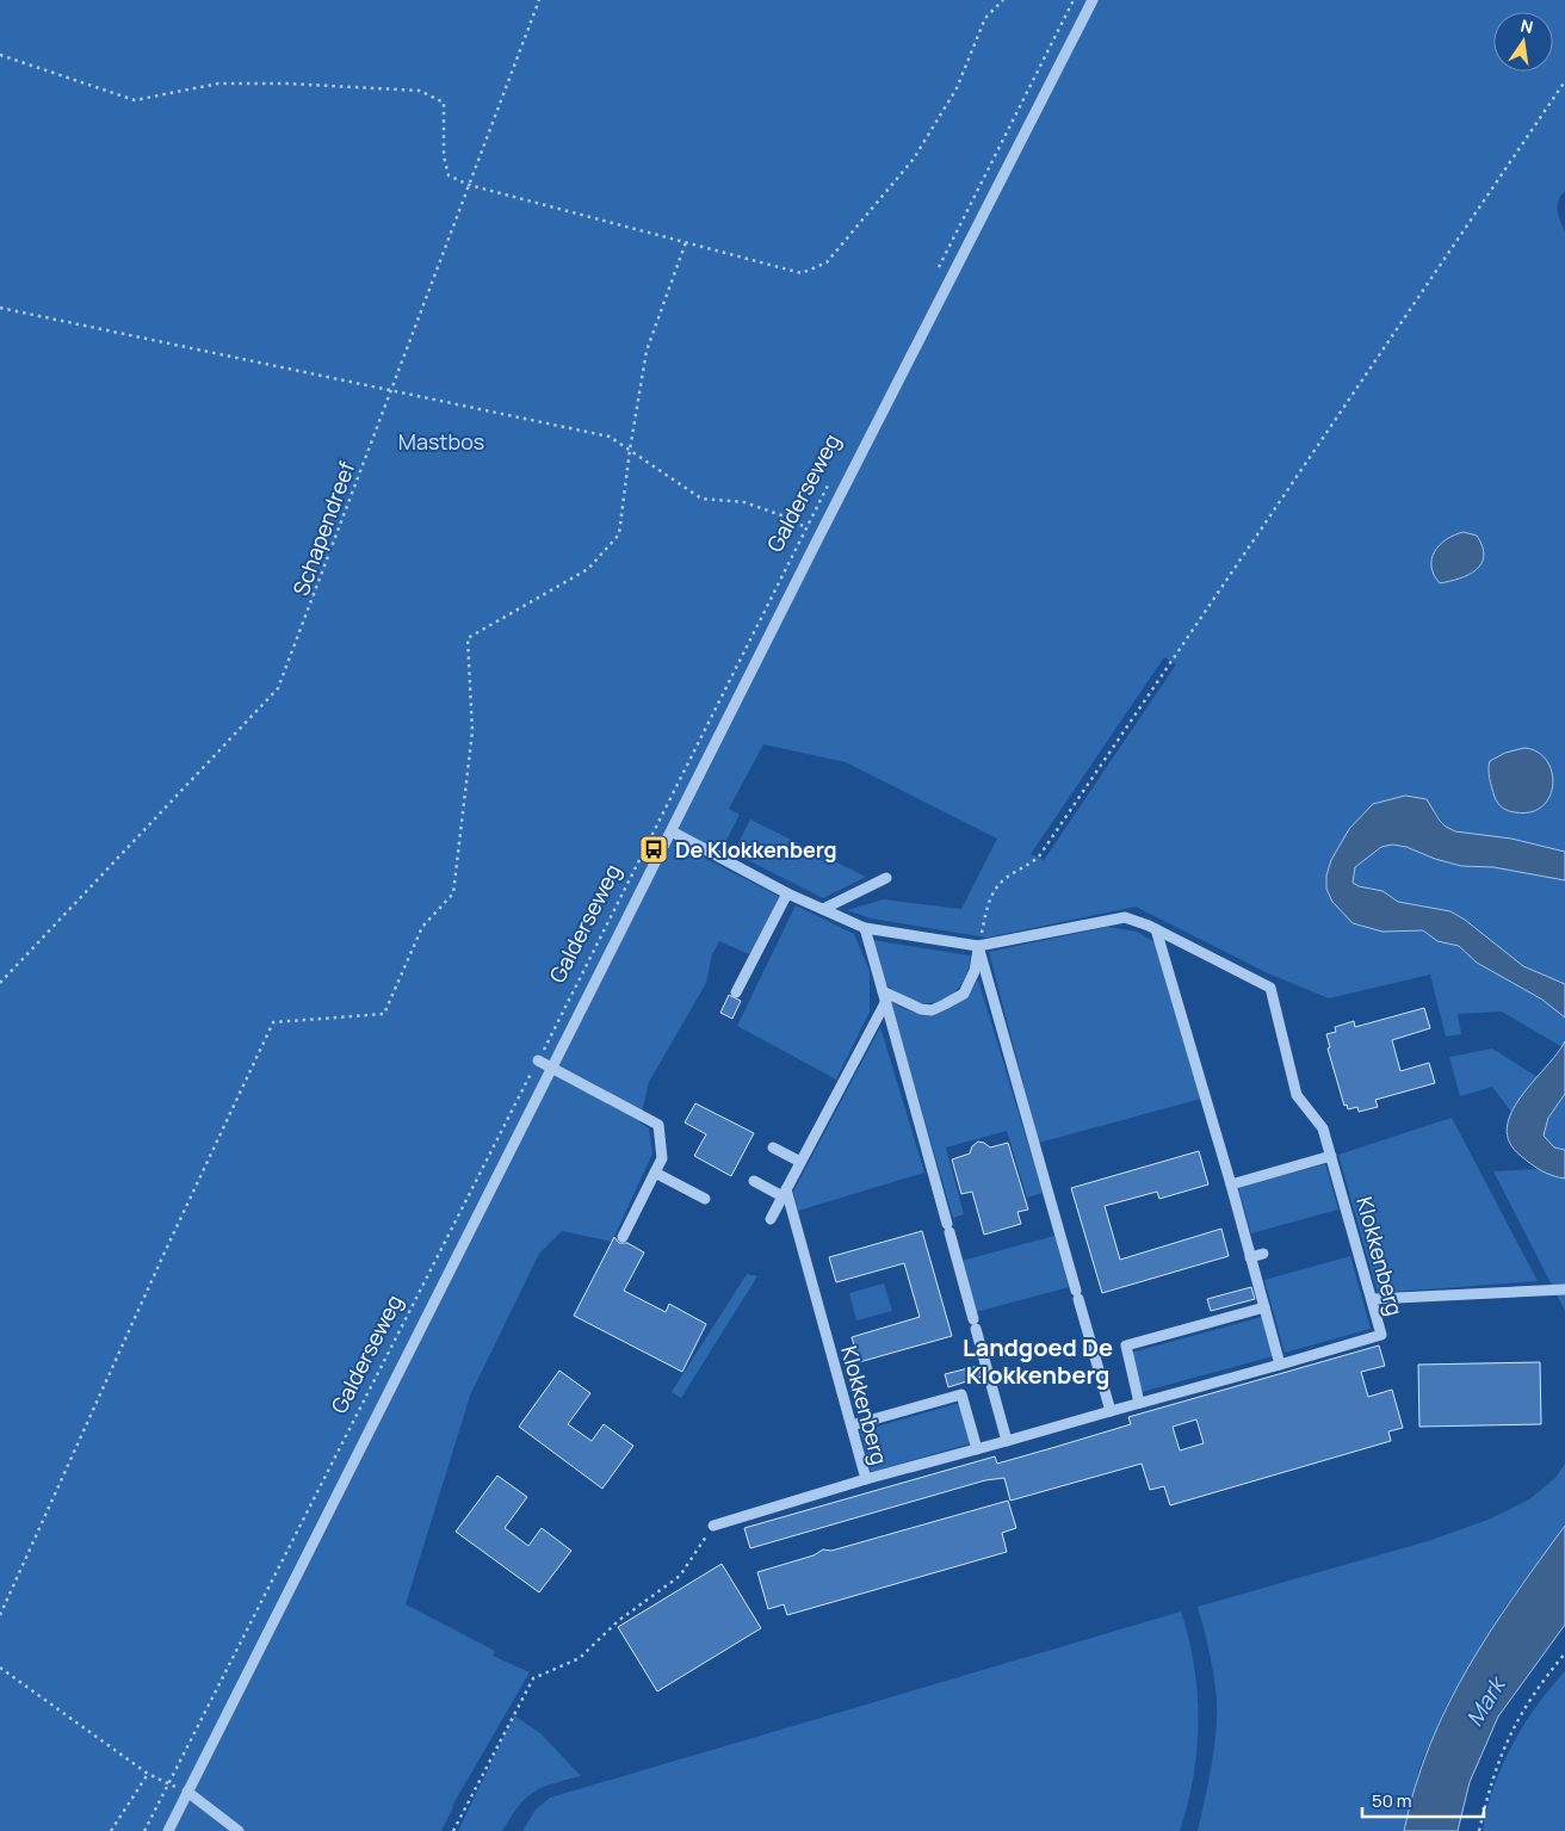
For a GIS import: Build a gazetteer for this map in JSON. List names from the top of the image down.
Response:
{
  "streets": {
    "street": ["Galderseweg", "Klokkenberg"],
    "path": ["Schapendreef"]
  },
  "crossings": [
    ["Galderseweg", "Klokkenberg"]
  ],
  "districts": ["Landgoed De Klokkenberg"],
  "water": ["Mark"],
  "parks": ["Mastbos"],
  "places": {
    "bus stop": ["De Klokkenberg"]
  },
  "scale_bar": "50 m",
  "north": "top"
}
